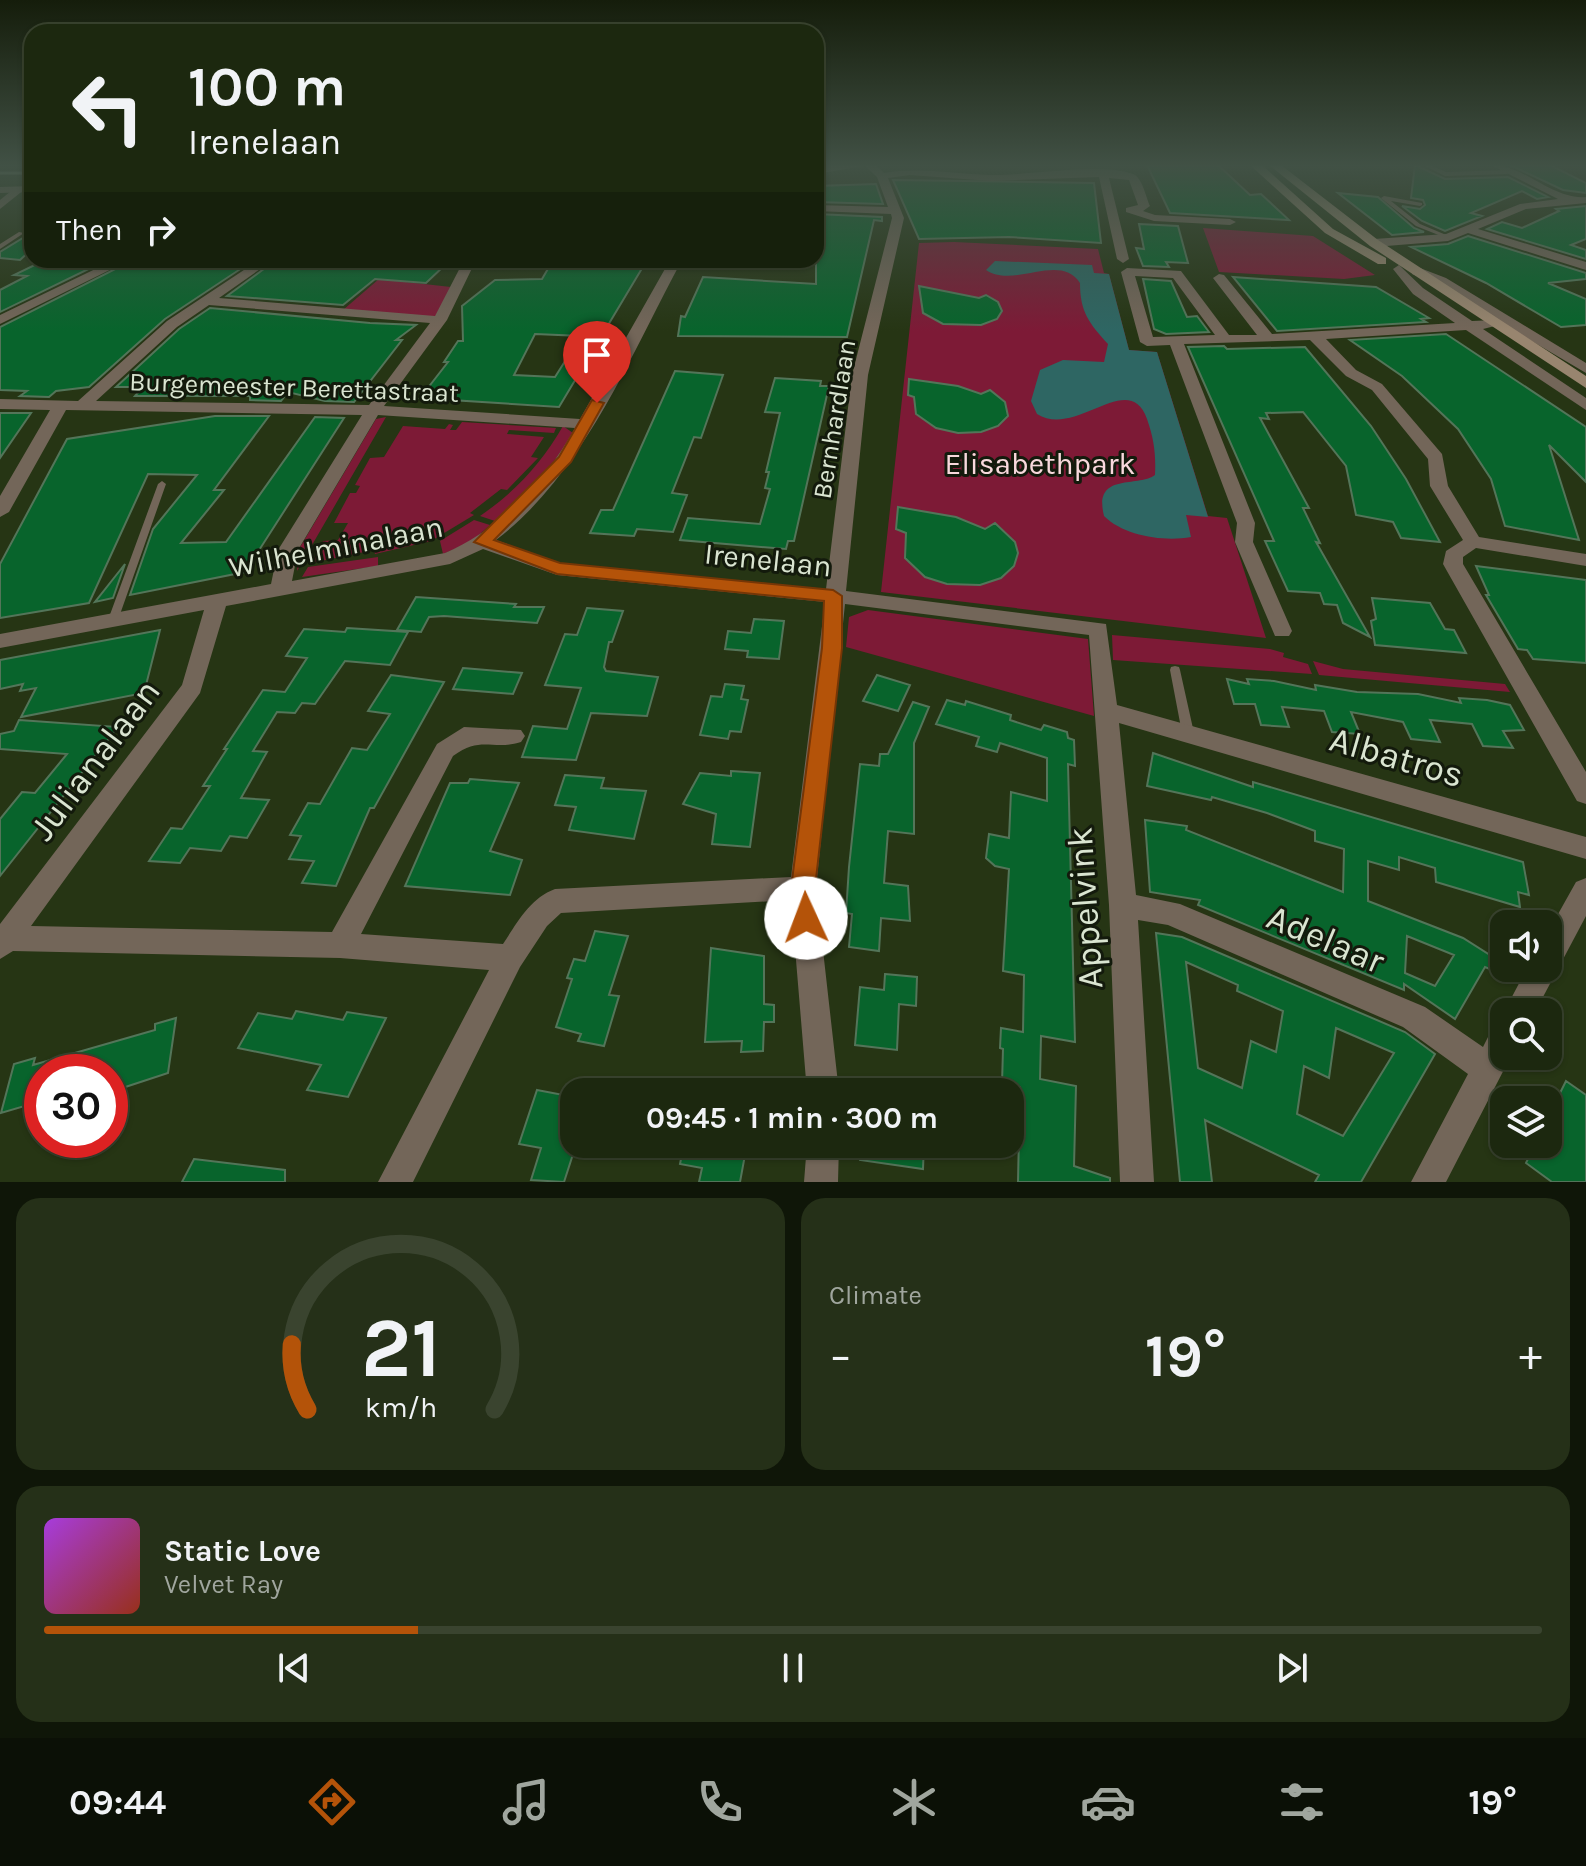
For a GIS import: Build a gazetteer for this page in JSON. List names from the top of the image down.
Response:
{
  "streets": {
    "street": [
      "Burgemeester Berettastraat",
      "Bernhardlaan",
      "Wilhelminalaan",
      "Irenelaan",
      "Albatros",
      "Julianalaan",
      "Appelvink",
      "Adelaar"
    ]
  },
  "crossings": [
    ["Burgemeester Berettastraat", "Wilhelminalaan"],
    ["Bernhardlaan", "Irenelaan"],
    ["Wilhelminalaan", "Irenelaan"],
    ["Wilhelminalaan", "Julianalaan"],
    ["Irenelaan", "Appelvink"],
    ["Albatros", "Appelvink"],
    ["Appelvink", "Adelaar"]
  ],
  "parks": ["Elisabethpark"],
  "page": {
    "turn": ["100 m", "Irenelaan"],
    "then": "Then",
    "limit": "30",
    "trip": "09:45 · 1 min · 300 m",
    "tile": "Climate",
    "heat": ["−", "19°", "+"],
    "song": ["Static Love", "Velvet Ray"],
    "tabs": ["09:44", "19°"],
    "gauge": ["21", "km/h"]
  }
}
